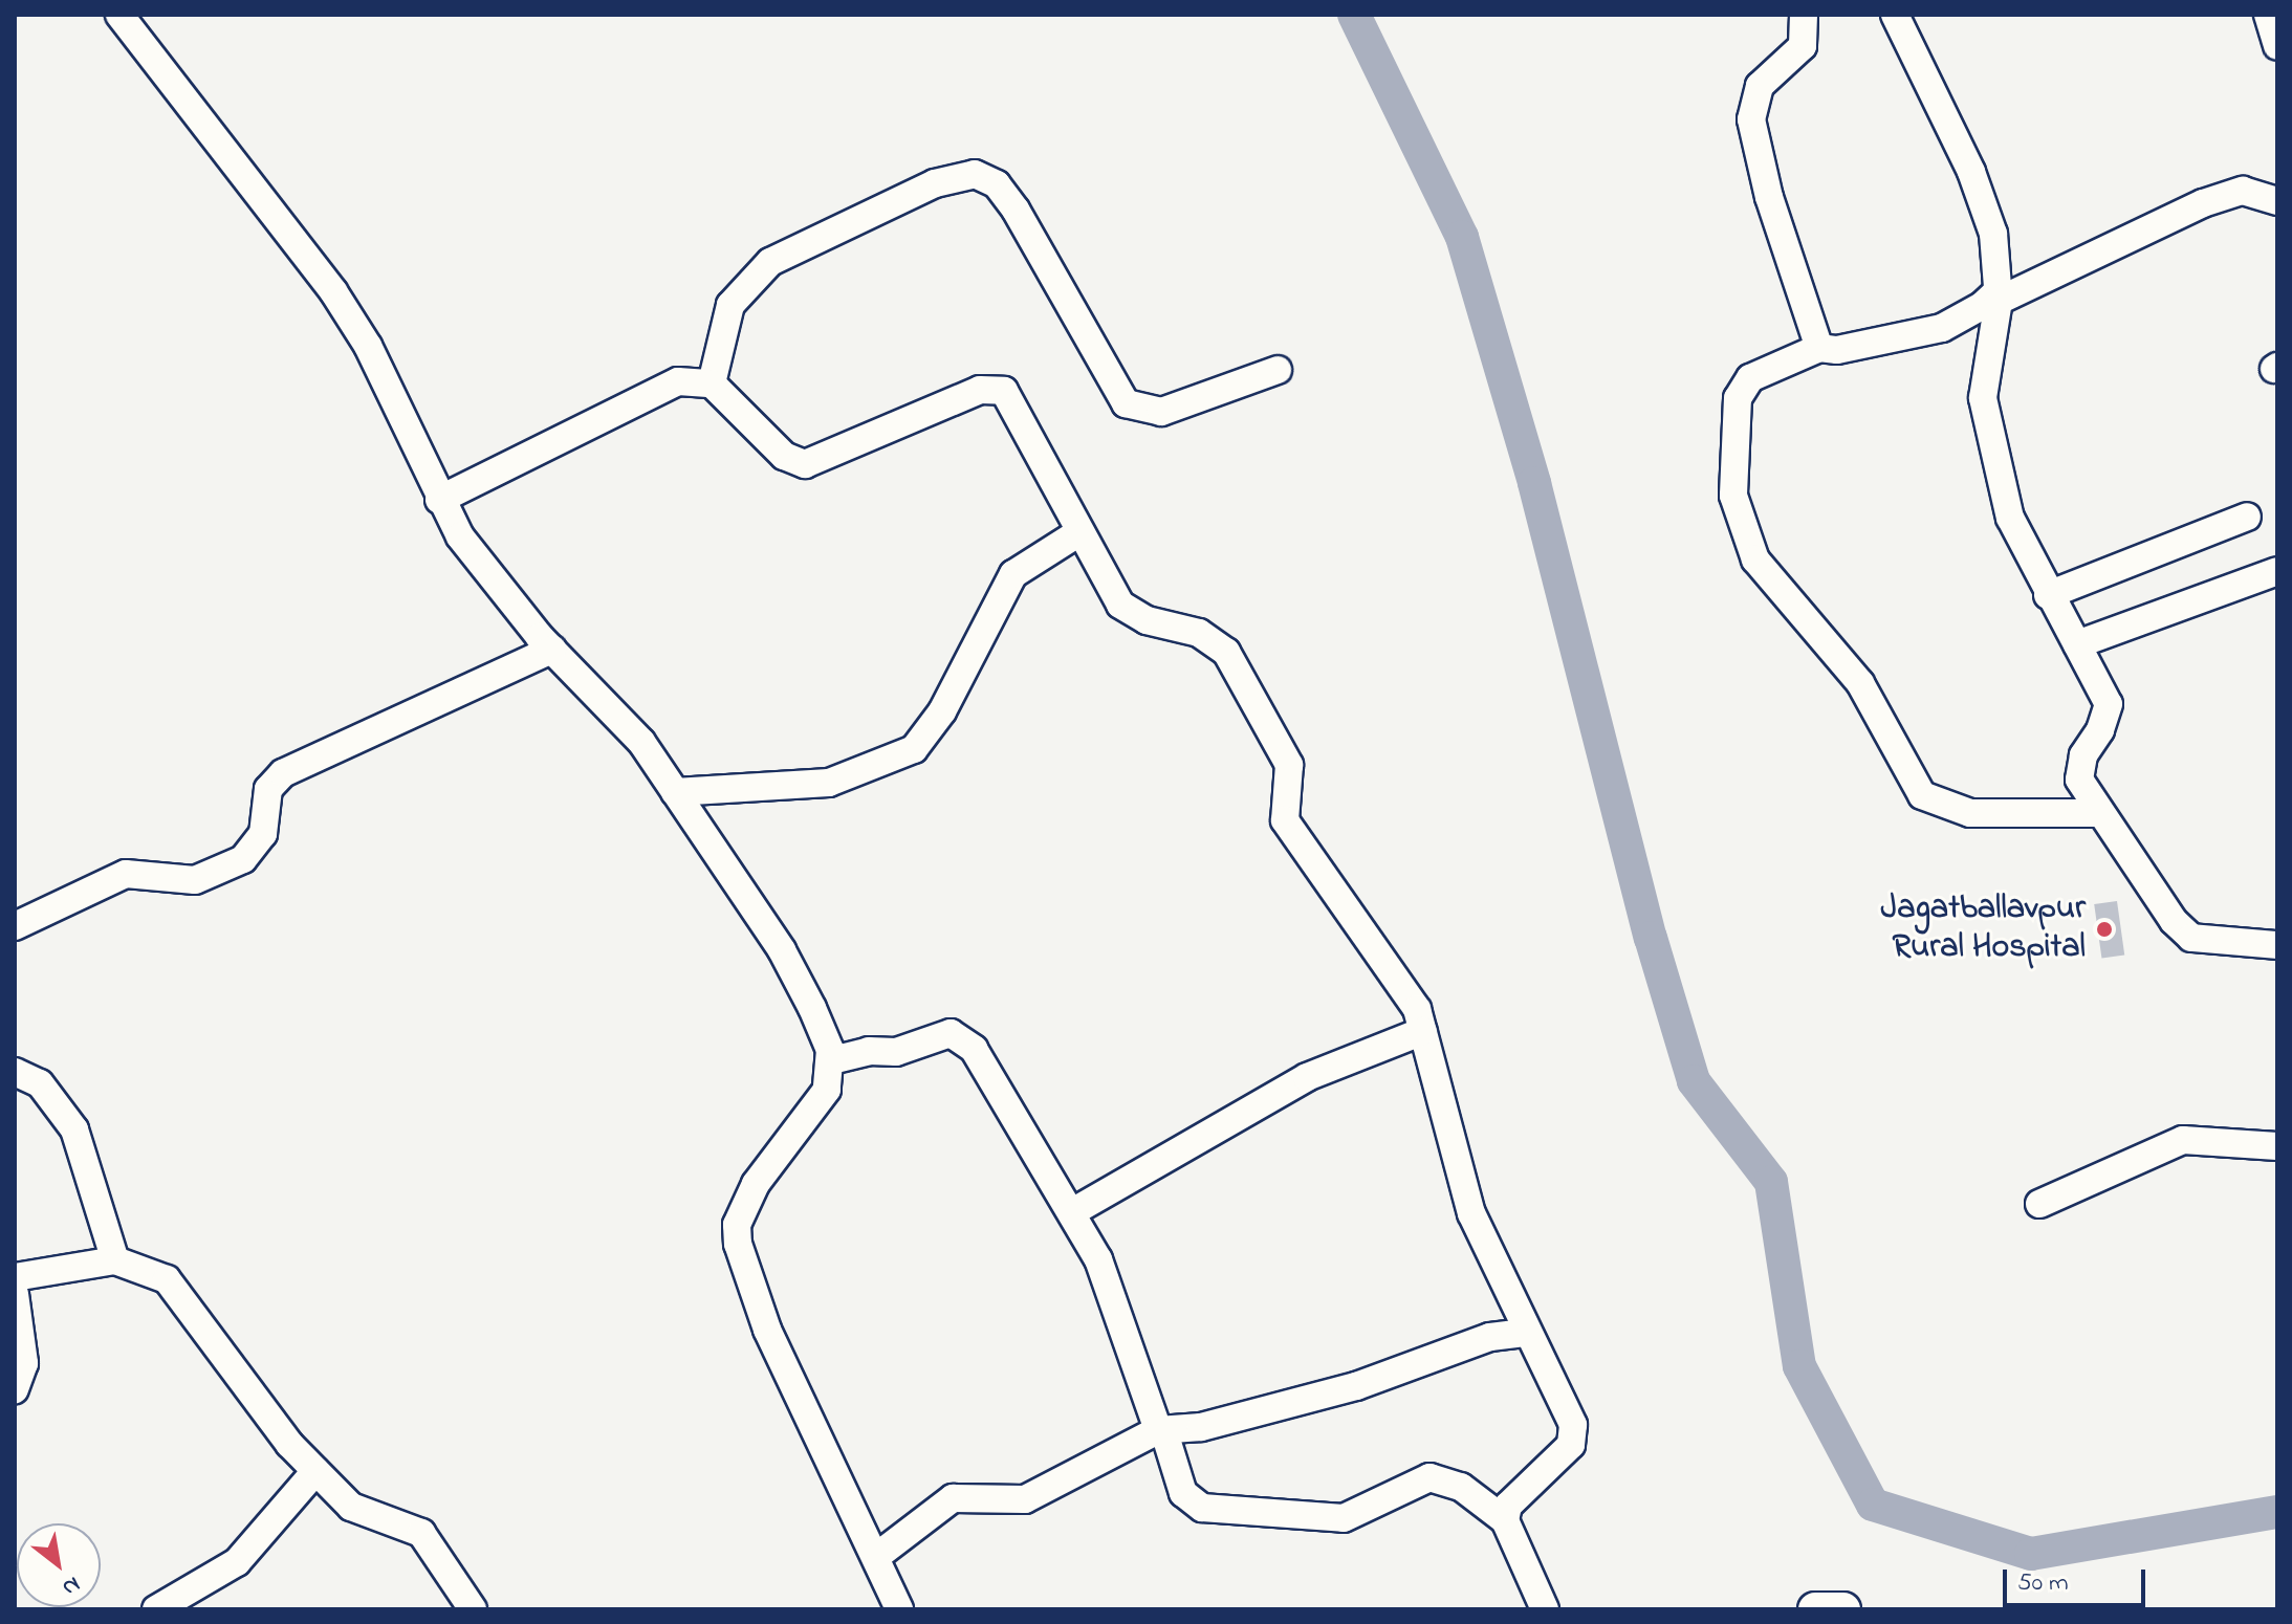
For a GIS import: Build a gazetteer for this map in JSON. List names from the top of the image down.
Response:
{
  "places": ["Jagatballavpur Rural Hospital"],
  "scale_bar": "50 m",
  "north": "bottom right"
}
